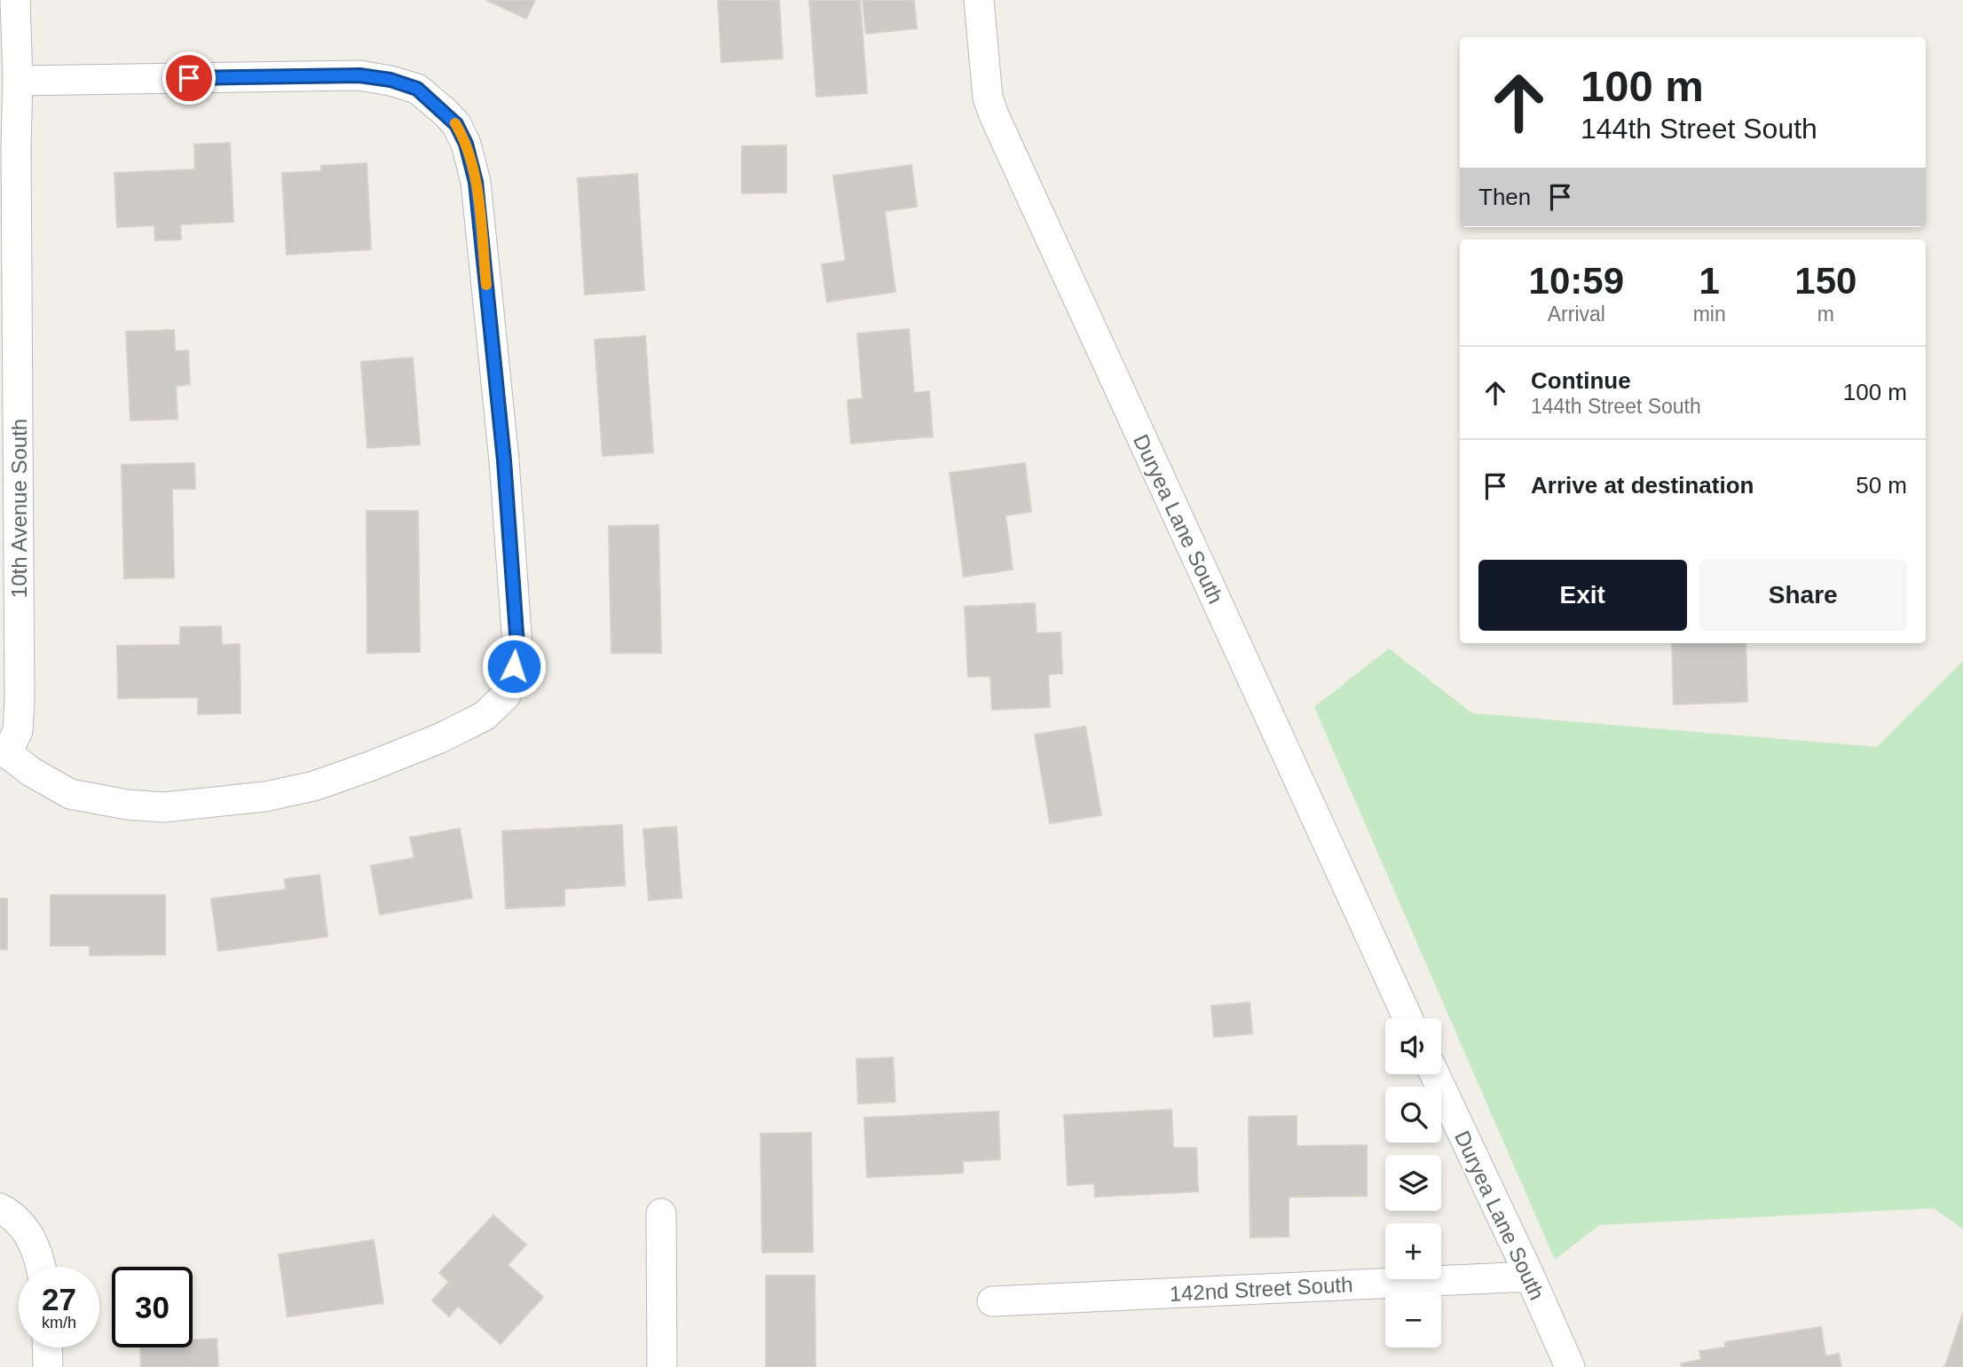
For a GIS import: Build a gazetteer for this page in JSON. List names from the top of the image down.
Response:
{
  "streets": {
    "street": ["10th Avenue South", "Duryea Lane South", "142nd Street South"]
  },
  "crossings": [
    ["Duryea Lane South", "142nd Street South"]
  ],
  "page": {
    "turn": ["100 m", "144th Street South"],
    "then": "Then",
    "eta": [
      "10:59",
      "Arrival",
      "1",
      "min",
      "150",
      "m"
    ],
    "list": [
      {
        "name": "Continue",
        "note": "144th Street South",
        "value": "100 m"
      },
      {
        "name": "Arrive at destination",
        "value": "50 m"
      }
    ],
    "buttons": ["Exit", "Share"],
    "map_buttons": ["+", "−"],
    "speed": "27 km/h",
    "limit": "30"
  }
}
